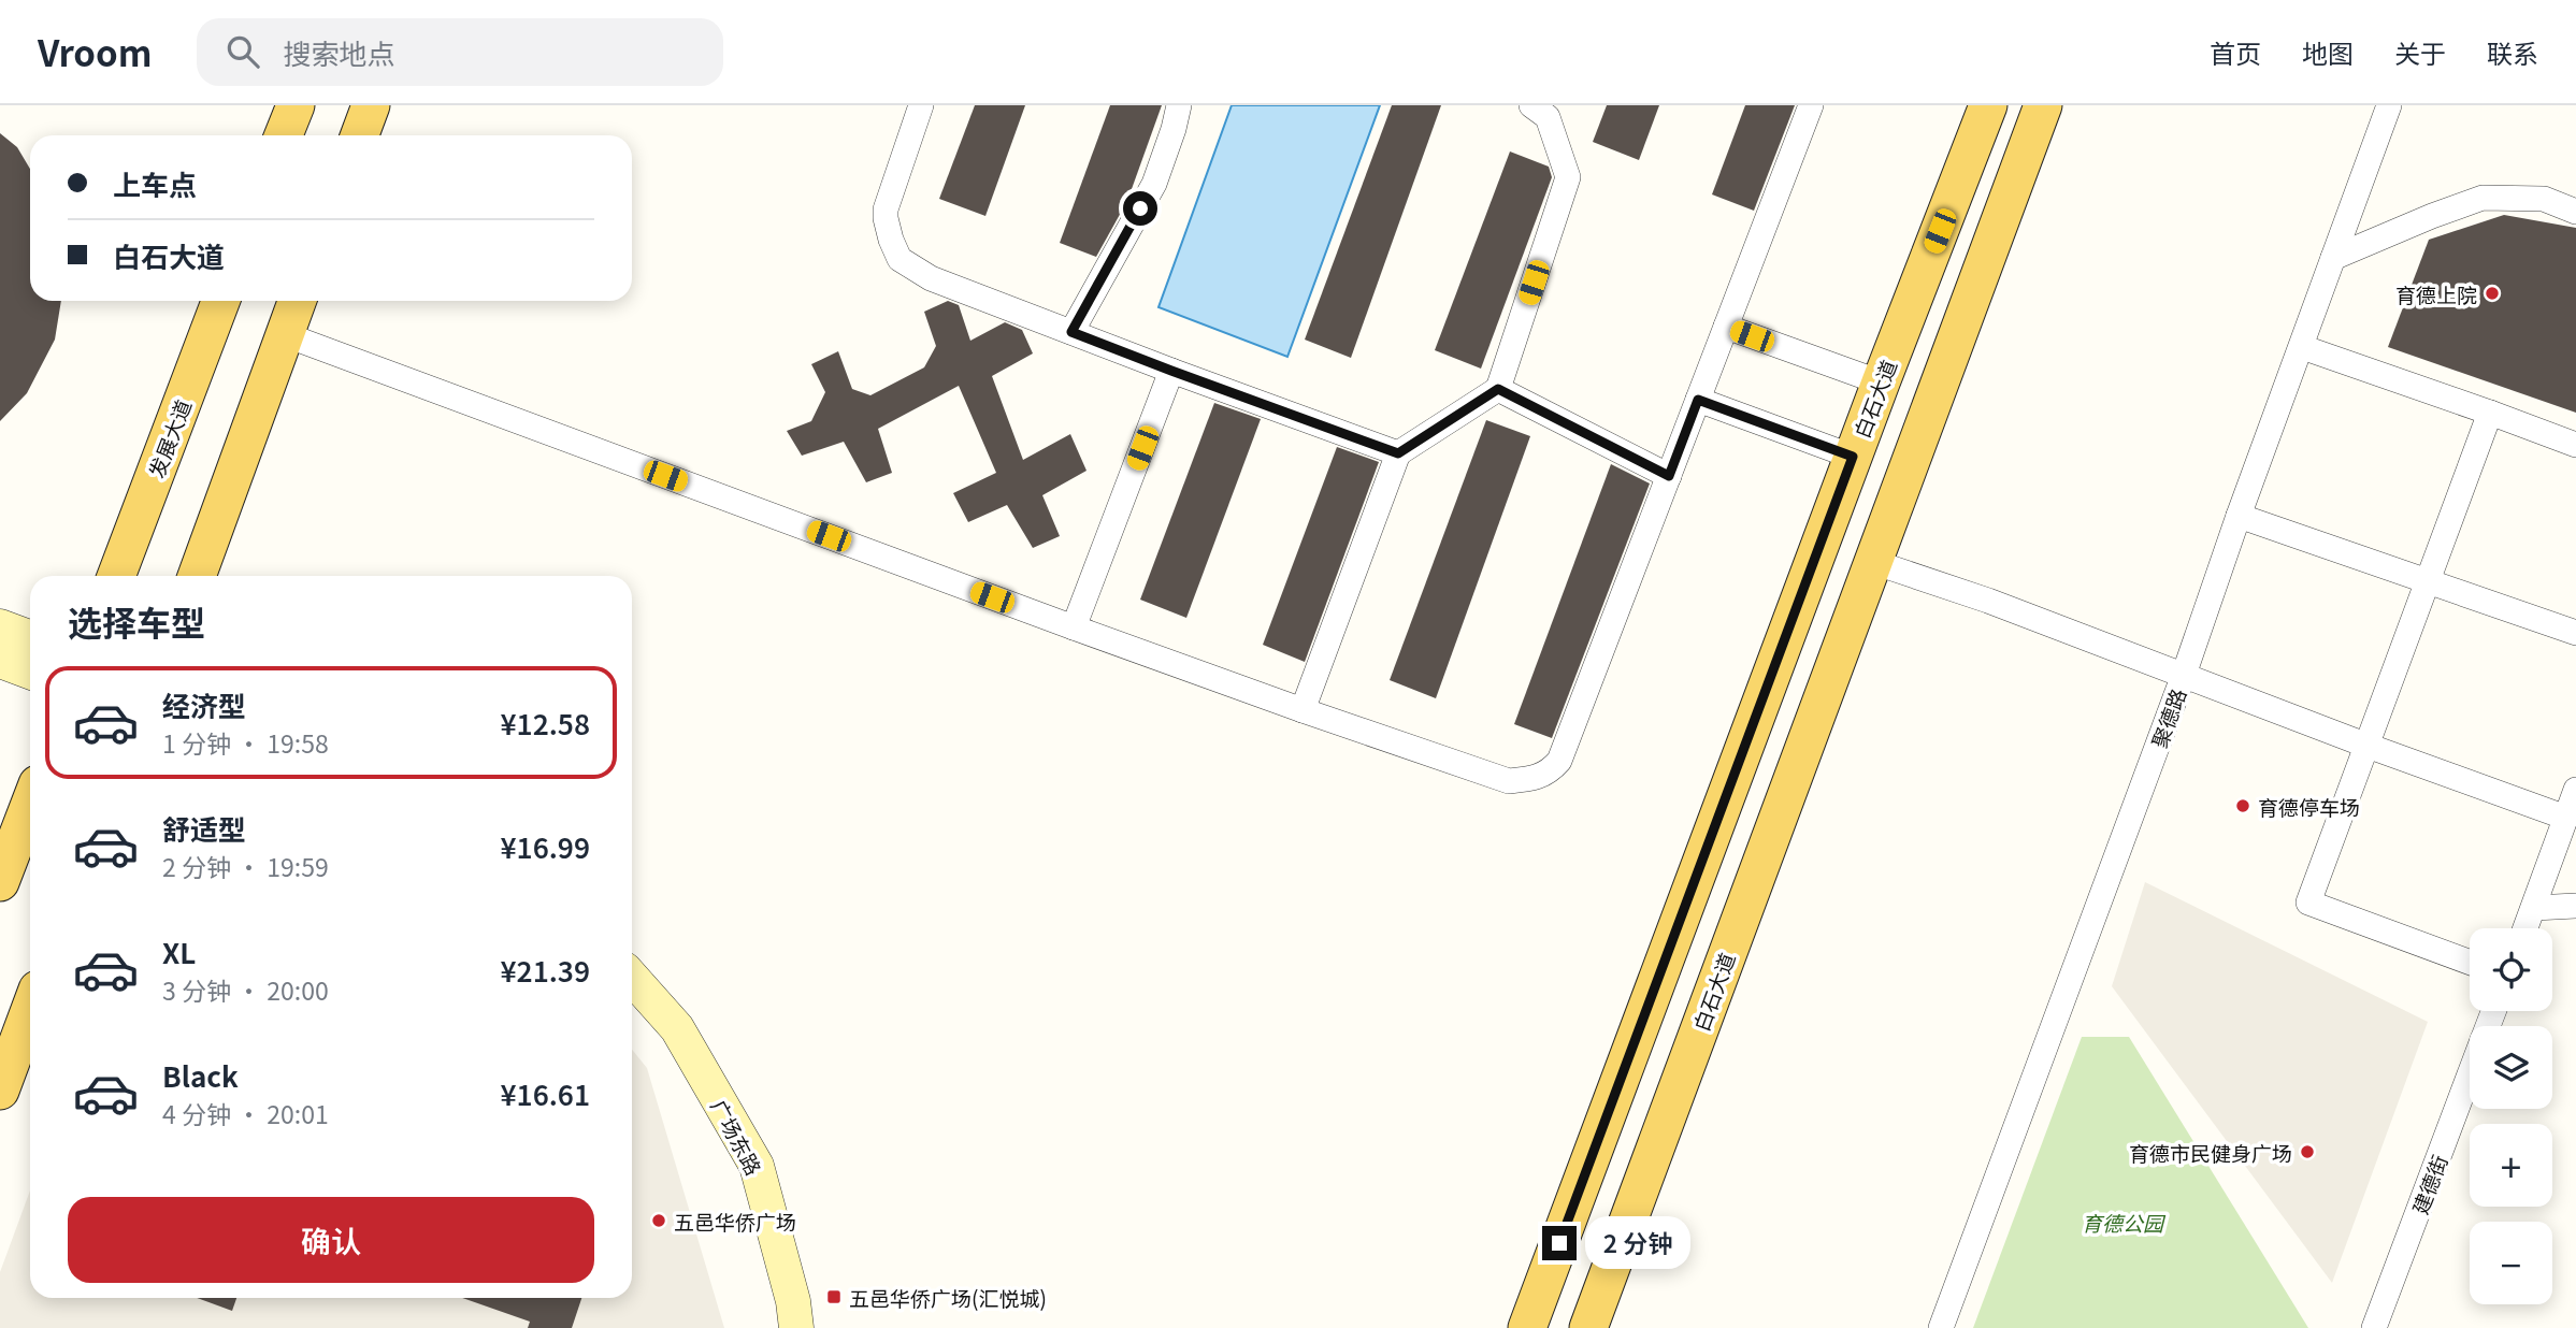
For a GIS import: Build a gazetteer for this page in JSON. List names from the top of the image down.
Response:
{
  "streets": {
    "main road": ["白石大道", "发展大道", "广场东路"],
    "street": ["聚德路", "建德街"]
  },
  "parks": ["育德公园"],
  "places": {
    "other": [
      "育德上院",
      "育德停车场",
      "育德市民健身广场",
      "五邑华侨广场"
    ],
    "transit": ["五邑华侨广场(汇悦城)"]
  },
  "page": {
    "header": "Vroom",
    "search": "搜索地点",
    "nav": [
      "首页",
      "地图",
      "关于",
      "联系"
    ],
    "banner": ["上车点", "白石大道"],
    "heading": "选择车型",
    "list": [
      {
        "name": "经济型",
        "note": "1 分钟 · 19:58",
        "value": "¥12.58"
      },
      {
        "name": "舒适型",
        "note": "2 分钟 · 19:59",
        "value": "¥16.99"
      },
      {
        "name": "XL",
        "note": "3 分钟 · 20:00",
        "value": "¥21.39"
      },
      {
        "name": "Black",
        "note": "4 分钟 · 20:01",
        "value": "¥16.61"
      }
    ],
    "map_buttons": ["+", "−"],
    "buttons": "确认",
    "bubble": "2 分钟"
  }
}
